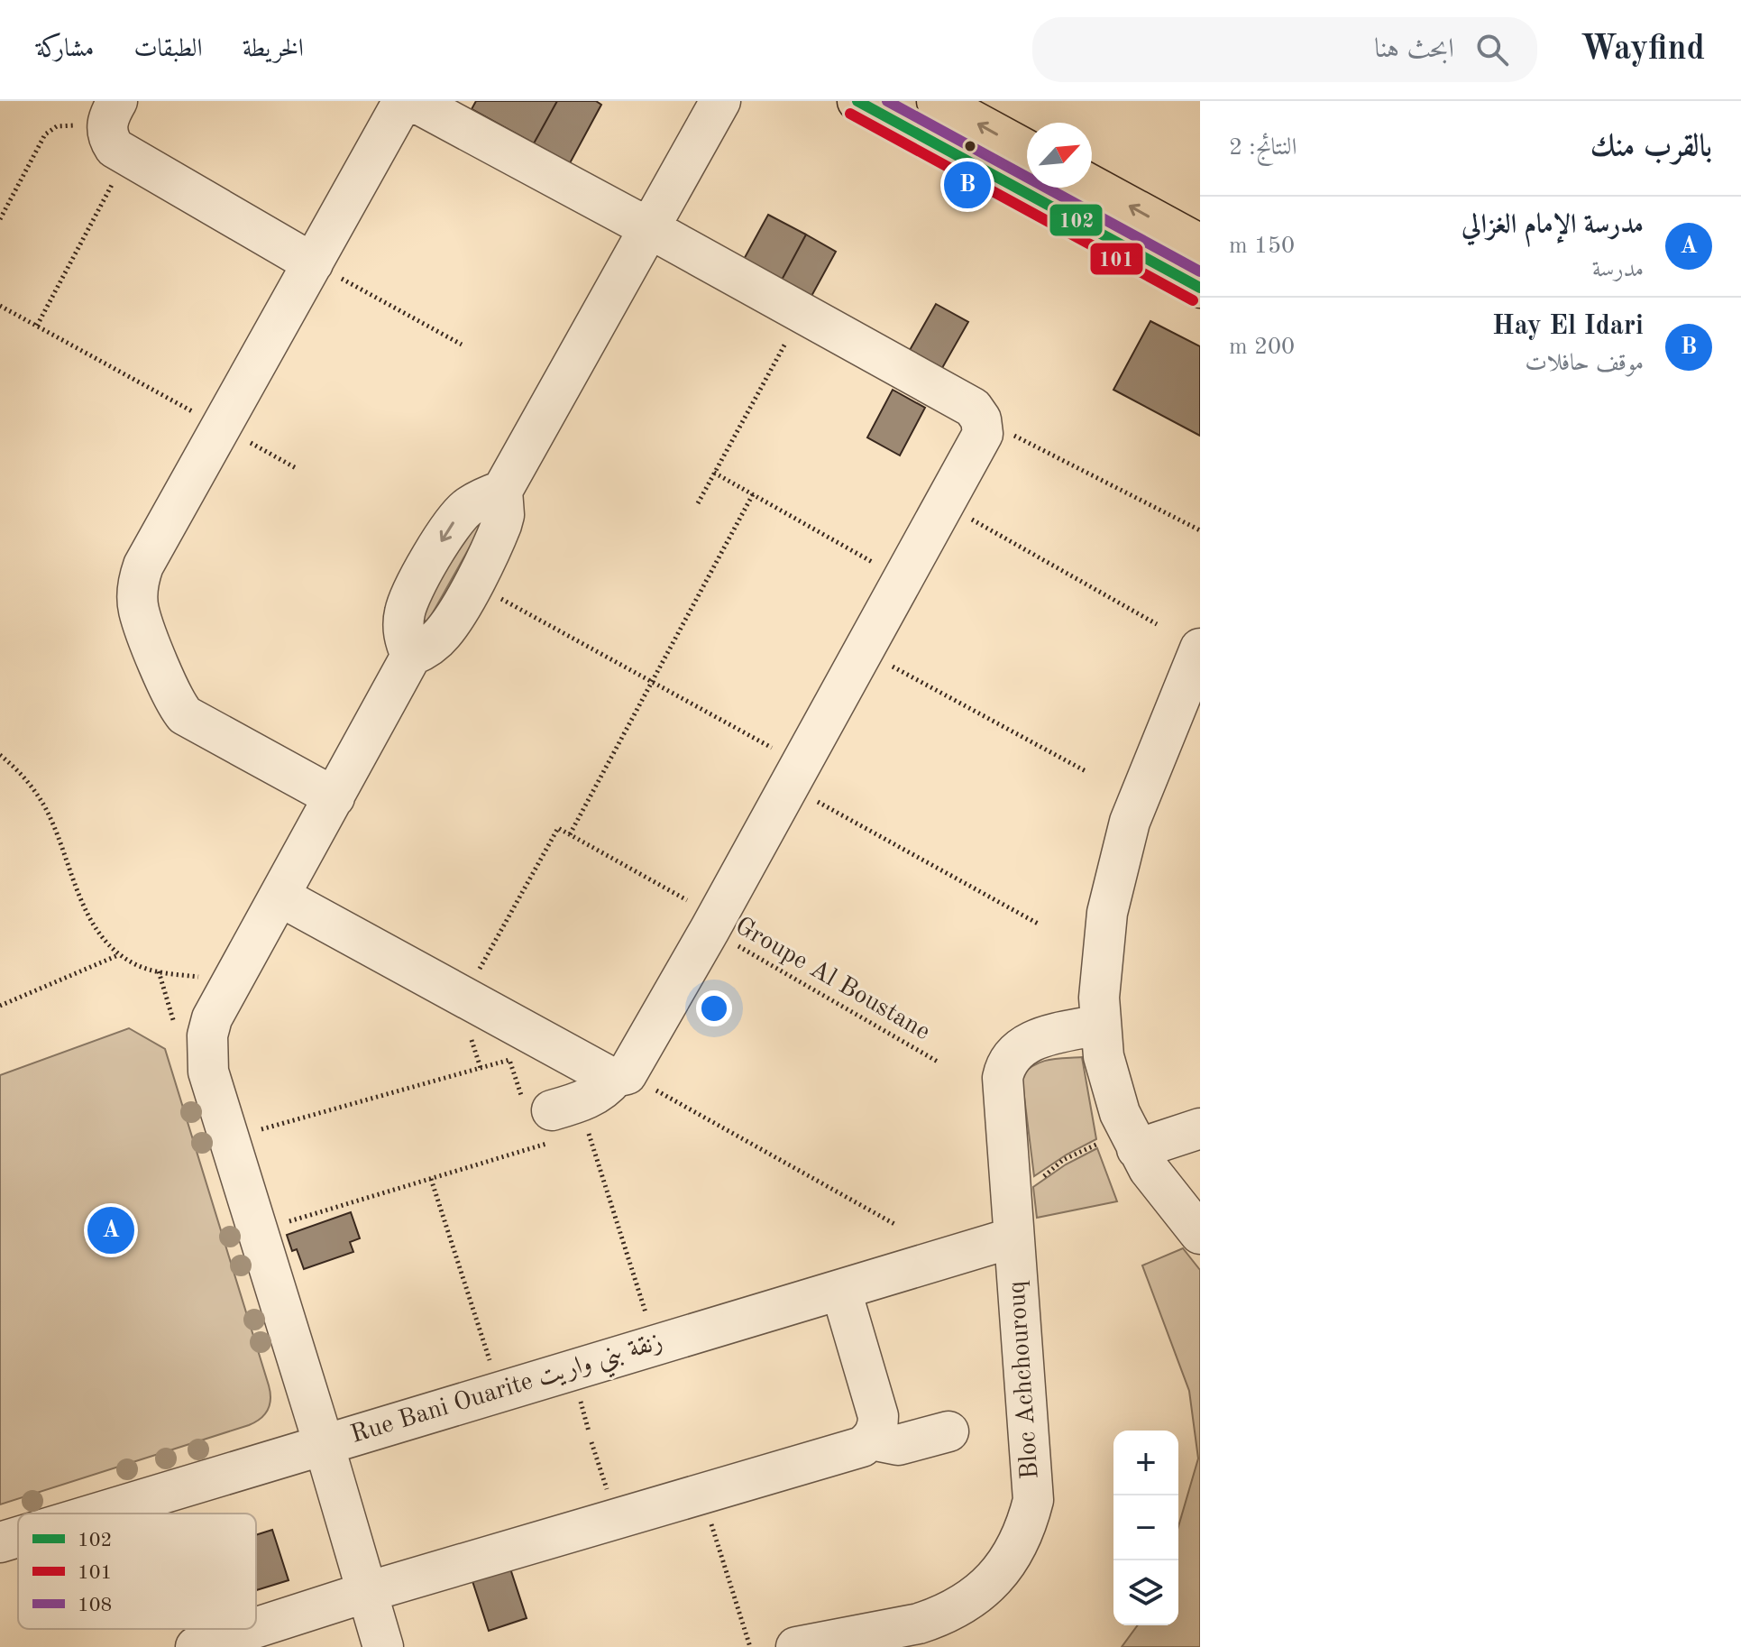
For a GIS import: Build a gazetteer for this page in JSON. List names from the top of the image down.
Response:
{
  "streets": {
    "street": ["Bloc Achchourouq", "Rue Bani Ouarite زنقة بني واريت"],
    "path": ["Groupe Al Boustane"]
  },
  "crossings": [
    ["Bloc Achchourouq", "Rue Bani Ouarite زنقة بني واريت"]
  ],
  "lines": ["transit line 102", "transit line 108", "transit line 101"],
  "legend": ["102", "101", "108"],
  "north": "top right",
  "page": {
    "header": "Wayfind",
    "search": "ابحث هنا",
    "nav": ["الخريطة", "الطبقات", "مشاركة"],
    "heading": ["بالقرب منك", "النتائج: 2"],
    "pins": ["B", "A"],
    "list": [
      {
        "mark": "A",
        "name": "مدرسة الإمام الغزالي",
        "note": "مدرسة",
        "value": "150 m"
      },
      {
        "mark": "B",
        "name": "Hay El Idari",
        "note": "موقف حافلات",
        "value": "200 m"
      }
    ],
    "map_buttons": ["+", "−"]
  }
}
